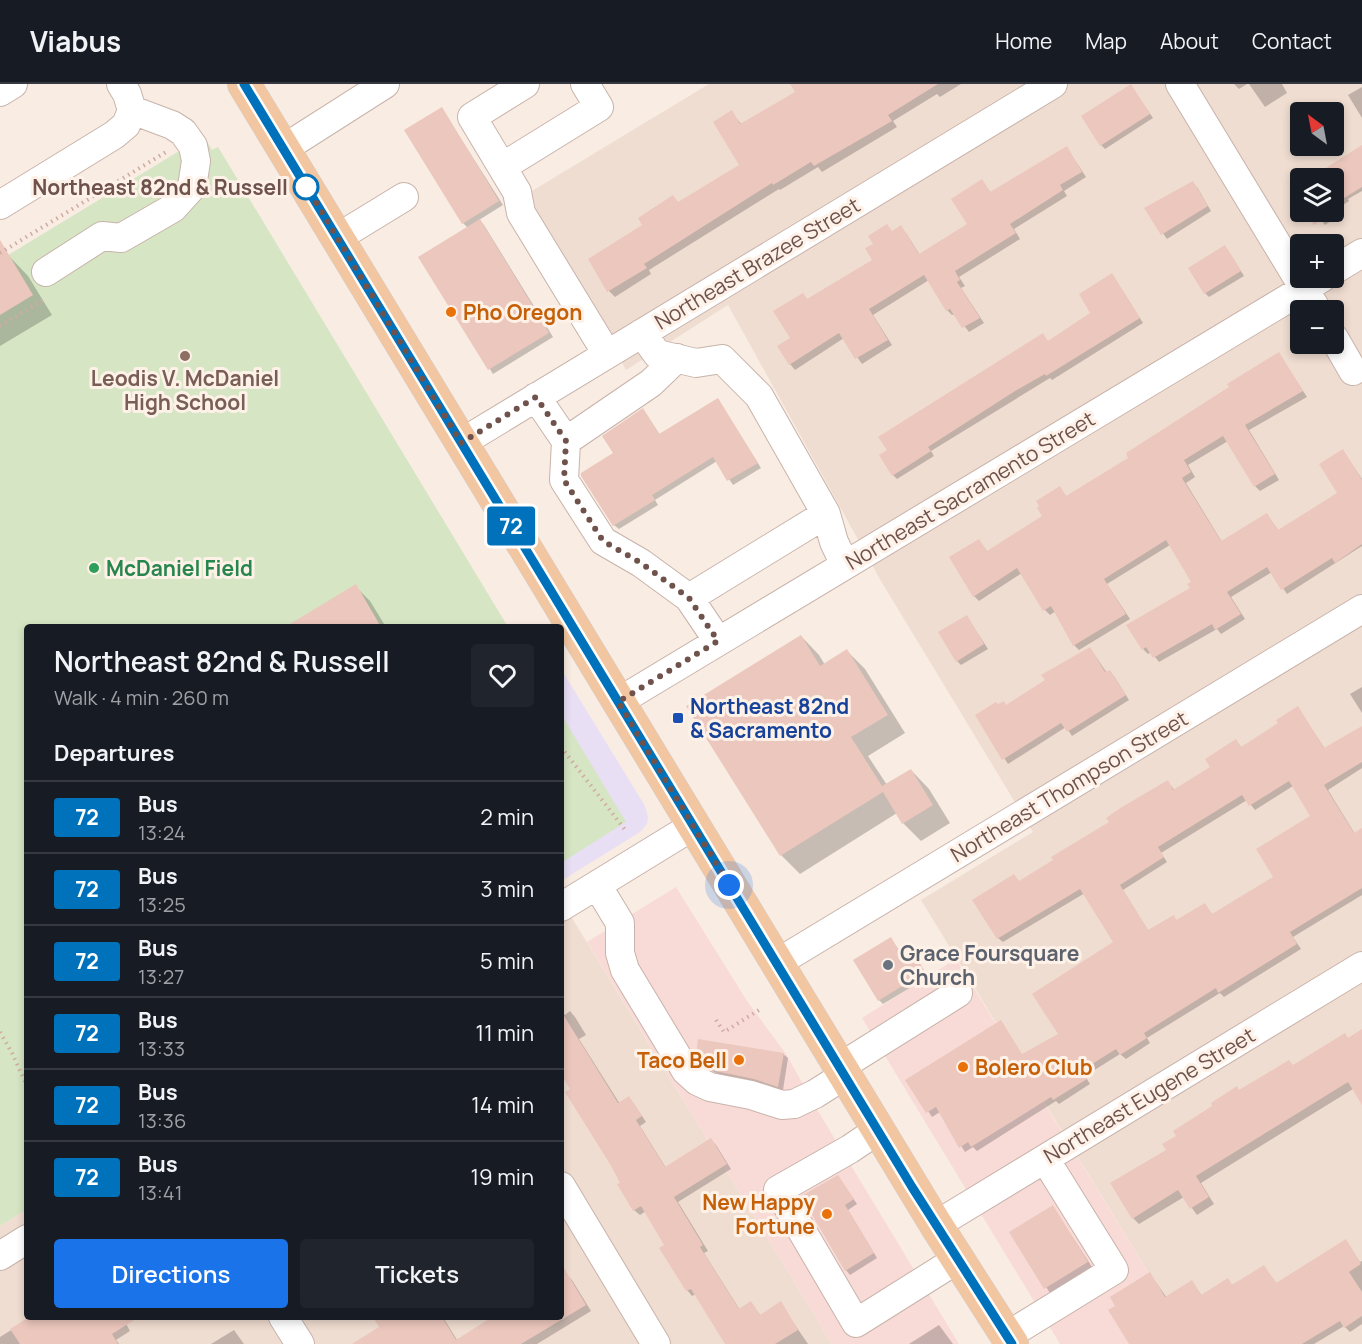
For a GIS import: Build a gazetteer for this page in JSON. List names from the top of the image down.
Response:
{
  "streets": {
    "street": [
      "Northeast Brazee Street",
      "Northeast Sacramento Street",
      "Northeast Thompson Street",
      "Northeast Eugene Street"
    ]
  },
  "places": {
    "other": [
      "Northeast 82nd & Russell",
      "Pho Oregon",
      "Leodis V. McDaniel High School",
      "McDaniel Field",
      "Grace Foursquare Church",
      "Taco Bell",
      "Bolero Club",
      "New Happy Fortune"
    ],
    "transit": ["Northeast 82nd & Sacramento"]
  },
  "lines": ["bus line 72"],
  "north": "top left",
  "page": {
    "header": "Viabus",
    "nav": [
      "Home",
      "Map",
      "About",
      "Contact"
    ],
    "on_map": "72",
    "map_buttons": ["+", "−"],
    "heading": [
      ["Northeast 82nd & Russell", "Walk · 4 min · 260 m"],
      "Departures"
    ],
    "list": [
      {
        "mark": "72",
        "name": "Bus",
        "note": "13:24",
        "value": "2 min"
      },
      {
        "mark": "72",
        "name": "Bus",
        "note": "13:25",
        "value": "3 min"
      },
      {
        "mark": "72",
        "name": "Bus",
        "note": "13:27",
        "value": "5 min"
      },
      {
        "mark": "72",
        "name": "Bus",
        "note": "13:33",
        "value": "11 min"
      },
      {
        "mark": "72",
        "name": "Bus",
        "note": "13:36",
        "value": "14 min"
      },
      {
        "mark": "72",
        "name": "Bus",
        "note": "13:41",
        "value": "19 min"
      }
    ],
    "buttons": ["Directions", "Tickets"]
  }
}
